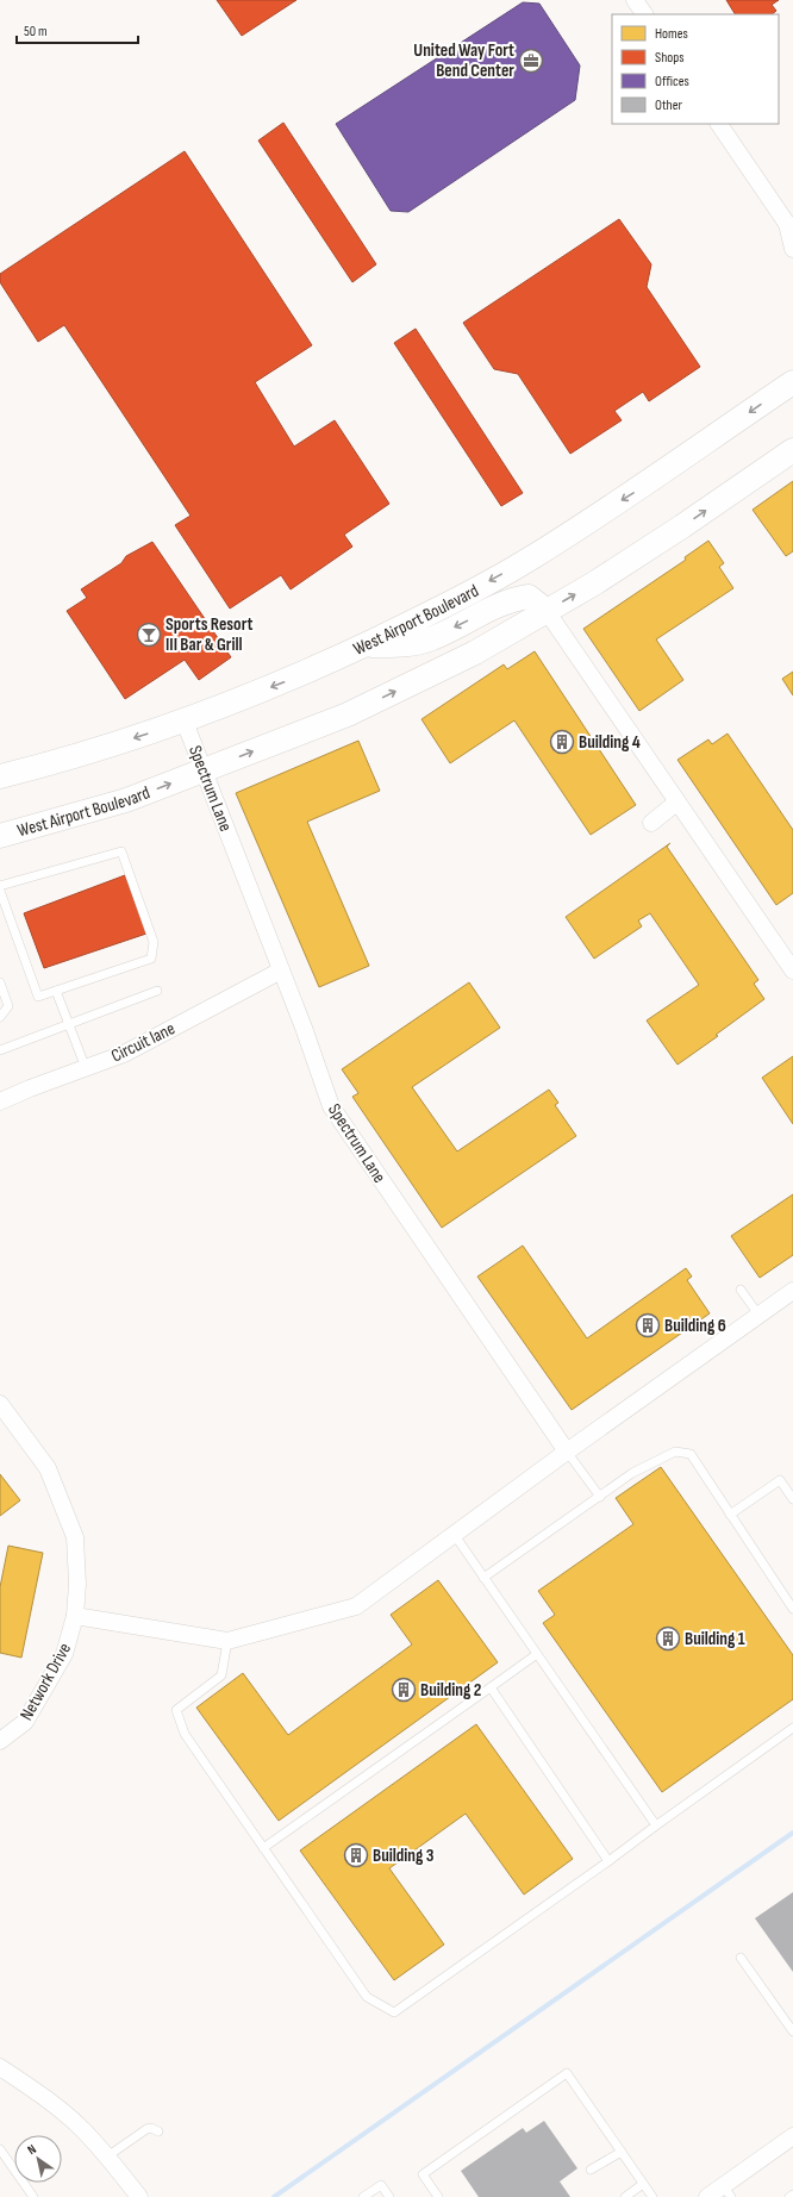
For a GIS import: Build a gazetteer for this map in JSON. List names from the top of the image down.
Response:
{
  "streets": {
    "main road": ["West Airport Boulevard"],
    "street": ["Spectrum Lane", "Circuit lane", "Network Drive"]
  },
  "crossings": [
    ["West Airport Boulevard", "Spectrum Lane"],
    ["Spectrum Lane", "Circuit lane"]
  ],
  "places": {
    "office": ["United Way Fort Bend Center"],
    "bar": ["Sports Resort III Bar & Grill"],
    "building": [
      "Building 4",
      "Building 6",
      "Building 1",
      "Building 2",
      "Building 3"
    ]
  },
  "legend": [
    "Homes",
    "Shops",
    "Offices",
    "Other"
  ],
  "scale_bar": "50 m",
  "north": "top left"
}
